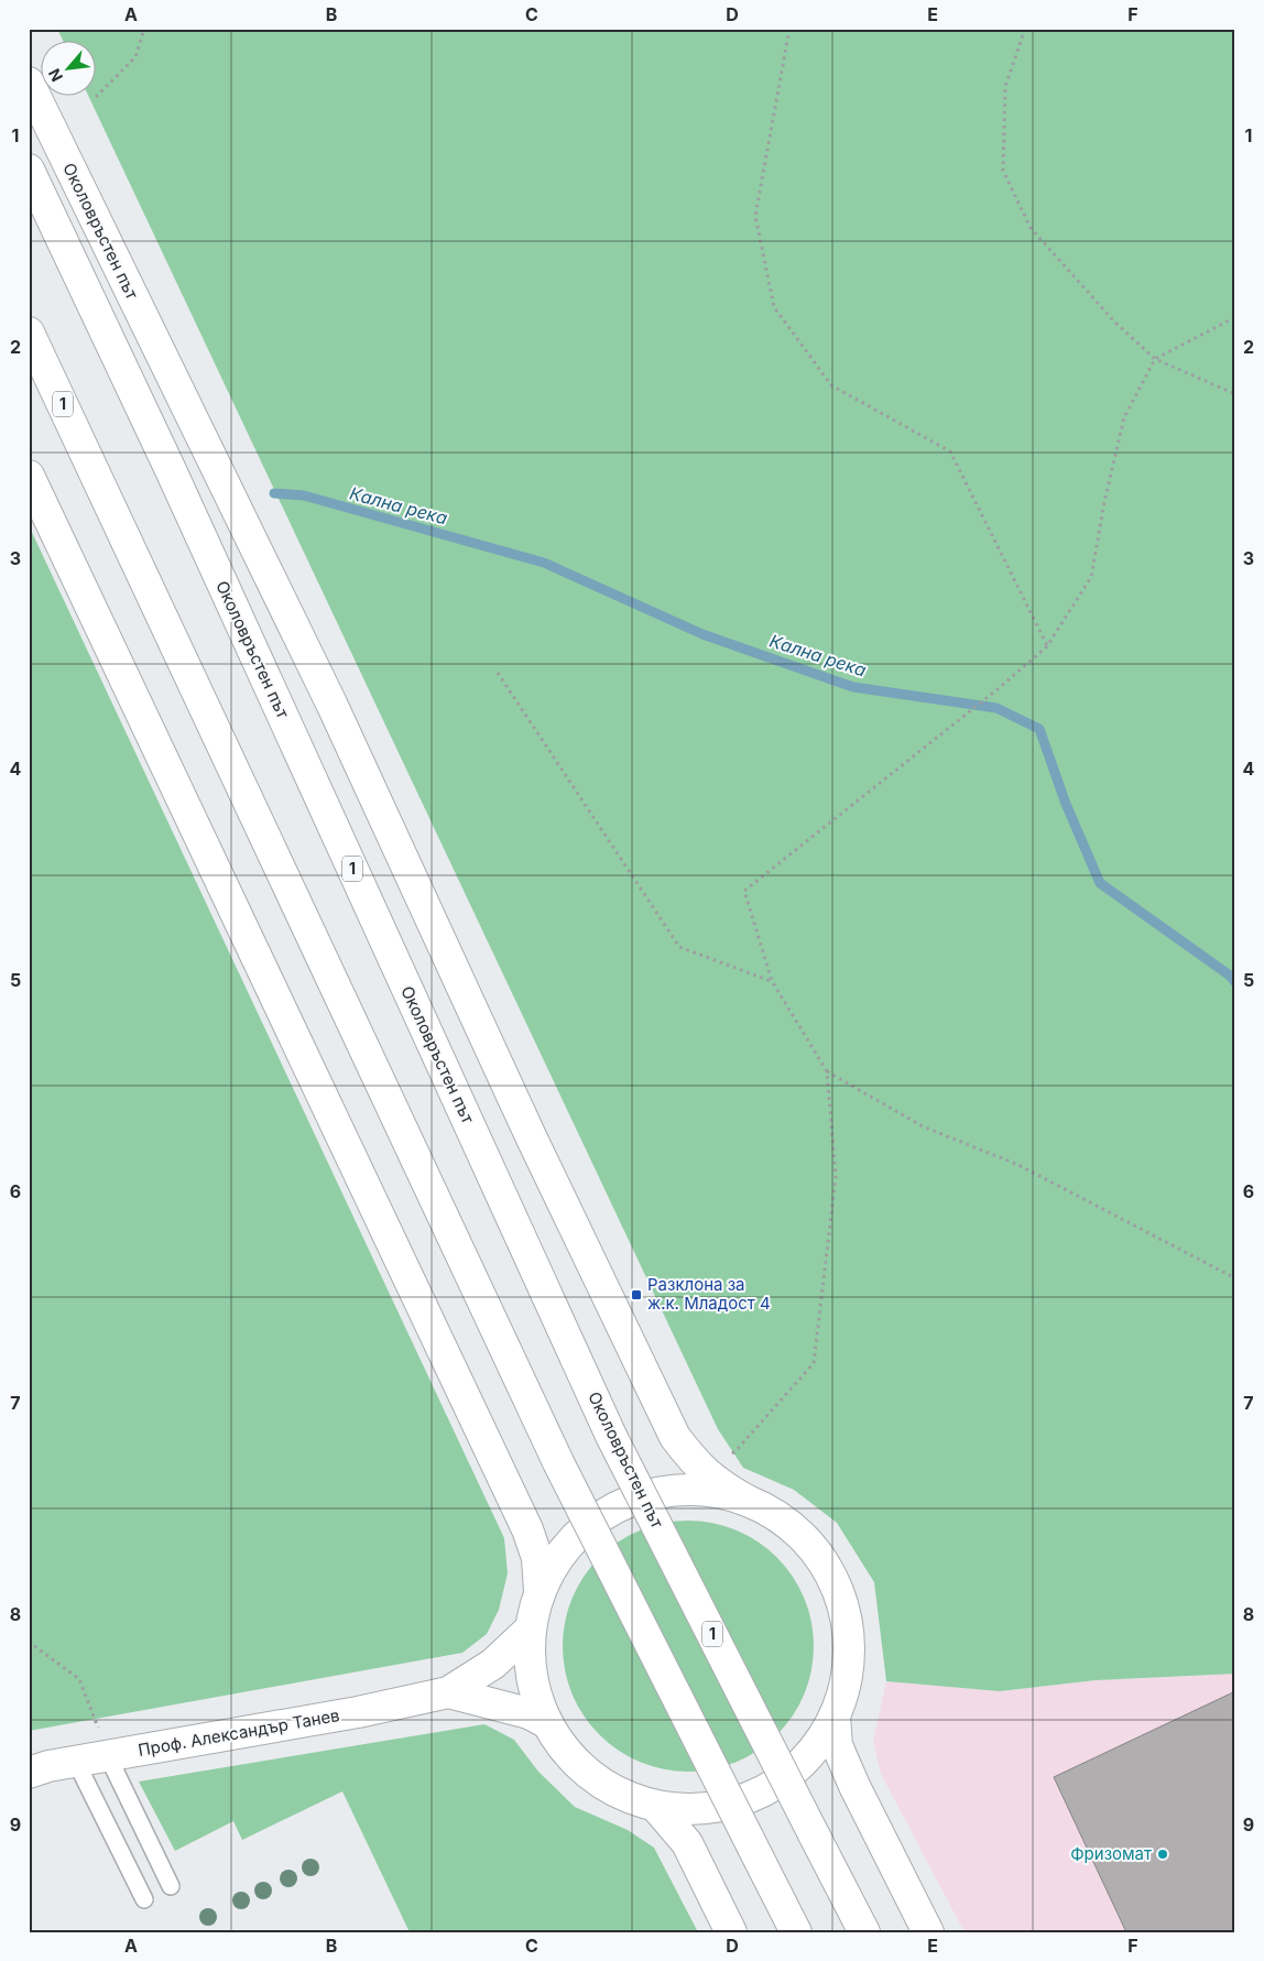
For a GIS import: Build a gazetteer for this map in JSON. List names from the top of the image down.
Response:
{
  "streets": {
    "main road": ["Околовръстен път", "1", "Проф. Александър Танев"]
  },
  "water": ["Кална река"],
  "places": {
    "transit": ["Разклона за ж.к. Младост 4"],
    "other": ["Фризомат"]
  },
  "north": "bottom left",
  "grid": {
    "columns": [
      "A",
      "B",
      "C",
      "D",
      "E",
      "F"
    ],
    "rows": [
      "1",
      "2",
      "3",
      "4",
      "5",
      "6",
      "7",
      "8",
      "9"
    ]
  }
}
